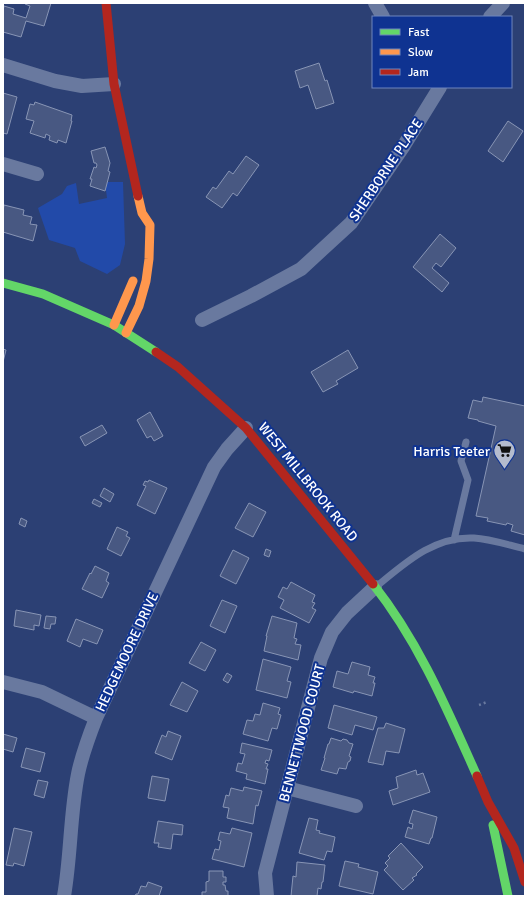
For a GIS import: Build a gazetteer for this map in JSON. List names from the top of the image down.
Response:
{
  "streets": {
    "main road": ["WEST MILLBROOK ROAD"],
    "street": ["SHERBORNE PLACE", "HEDGEMOORE DRIVE", "BENNETTWOOD COURT"]
  },
  "crossings": [
    ["WEST MILLBROOK ROAD", "HEDGEMOORE DRIVE"],
    ["WEST MILLBROOK ROAD", "BENNETTWOOD COURT"]
  ],
  "places": {
    "supermarket": ["Harris Teeter"]
  },
  "legend": ["Fast", "Slow", "Jam"]
}
